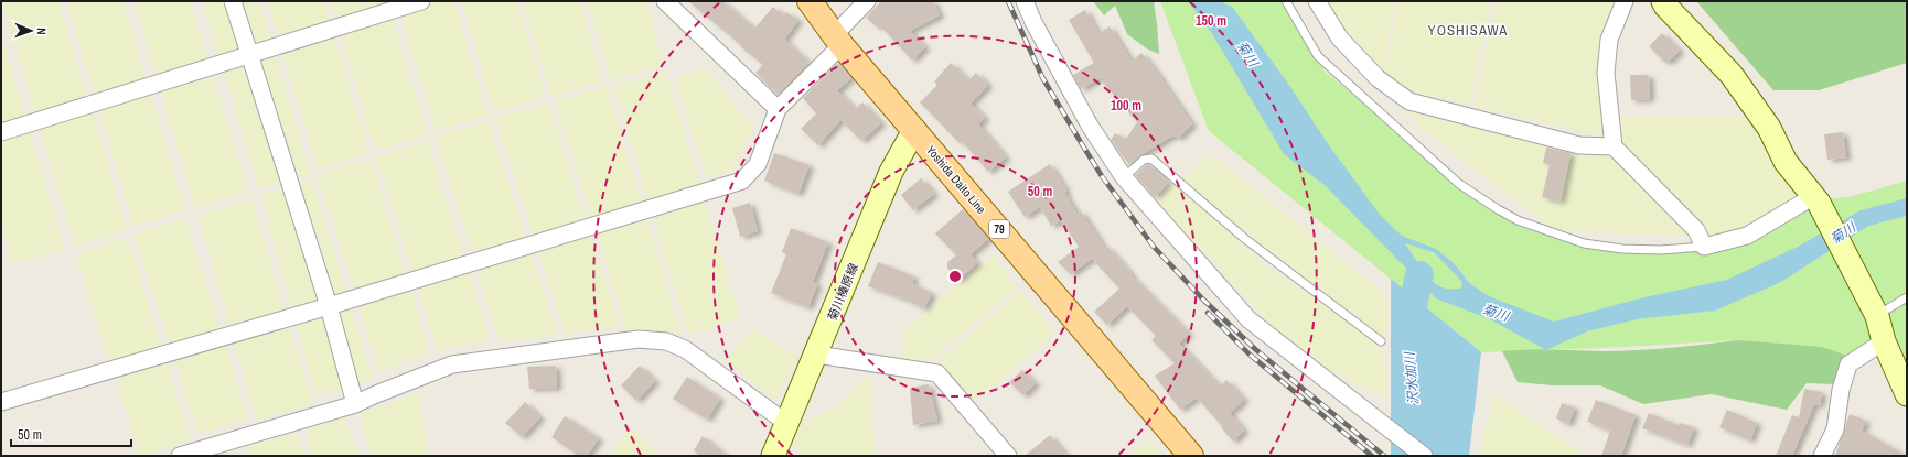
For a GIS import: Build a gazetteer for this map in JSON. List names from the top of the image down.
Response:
{
  "streets": {
    "main road": ["Yoshida Daito Line", "79"],
    "street": ["菊川榛原線"]
  },
  "crossings": [
    ["Yoshida Daito Line", "菊川榛原線"]
  ],
  "districts": ["YOSHISAWA"],
  "water": ["菊川", "沢水加川"],
  "scale_bar": "50 m",
  "north": "right",
  "rings": ["150 m", "100 m", "50 m"]
}
